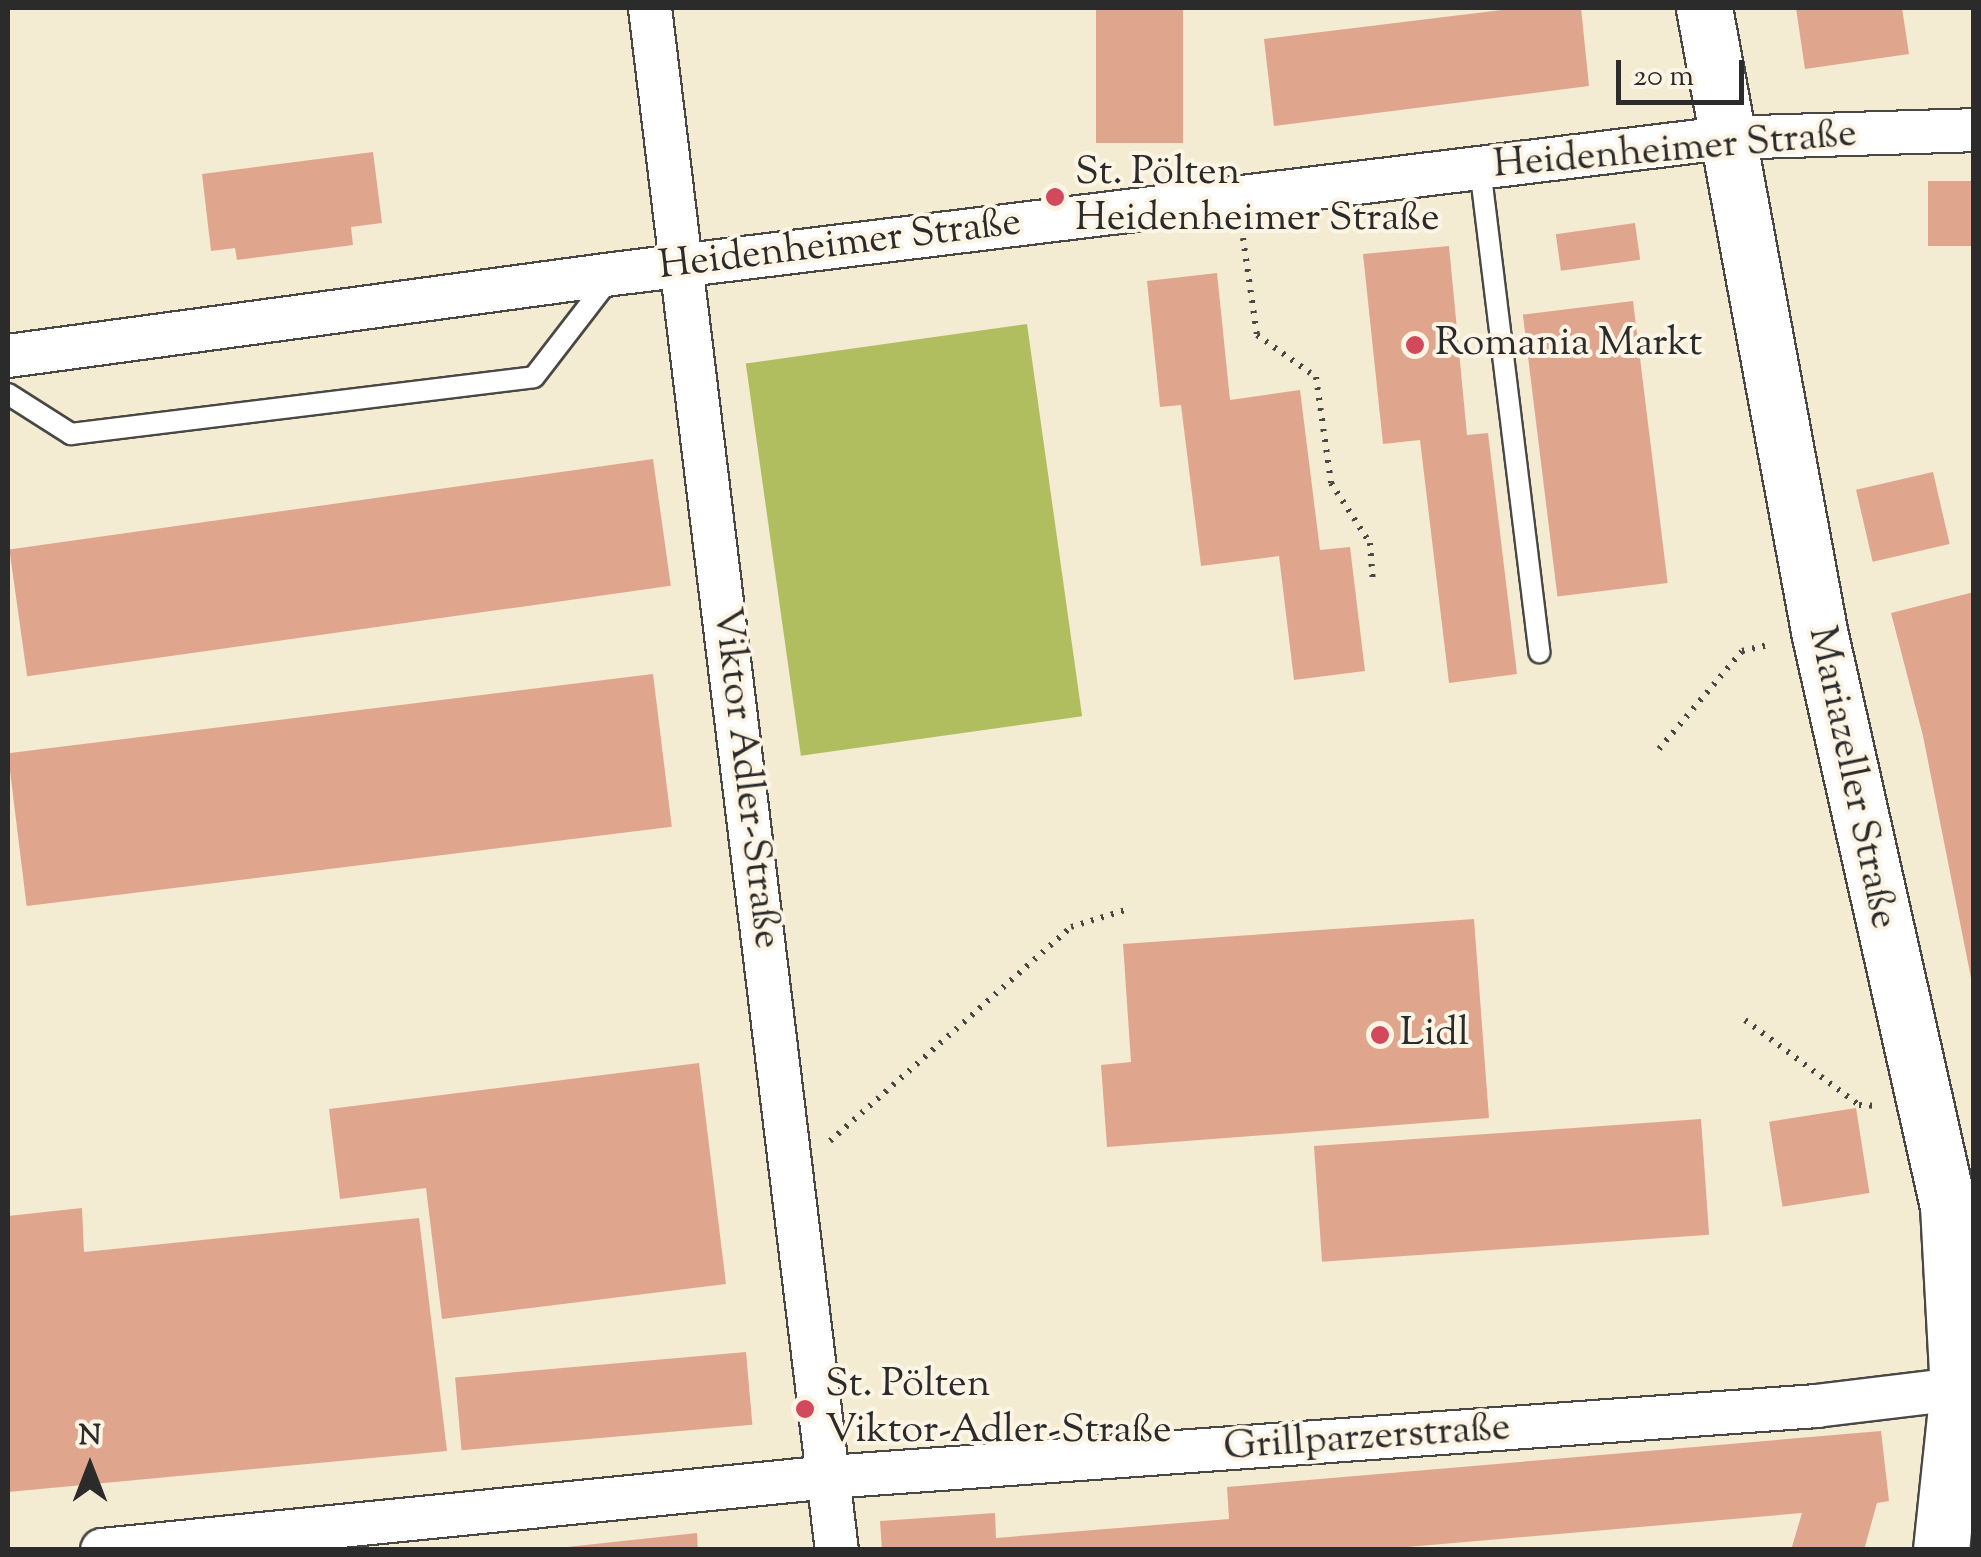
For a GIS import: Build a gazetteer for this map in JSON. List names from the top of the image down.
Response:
{
  "streets": {
    "main road": ["Mariazeller Straße"],
    "street": ["Heidenheimer Straße", "Viktor Adler-Straße", "Grillparzerstraße"]
  },
  "crossings": [
    ["Heidenheimer Straße", "Viktor Adler-Straße"],
    ["Heidenheimer Straße", "Mariazeller Straße"],
    ["Viktor Adler-Straße", "Grillparzerstraße"],
    ["Mariazeller Straße", "Grillparzerstraße"]
  ],
  "places": [
    "St. Pölten Heidenheimer Straße",
    "Romania Markt",
    "Lidl",
    "St. Pölten Viktor-Adler-Straße"
  ],
  "scale_bar": "20 m",
  "north": "top"
}
